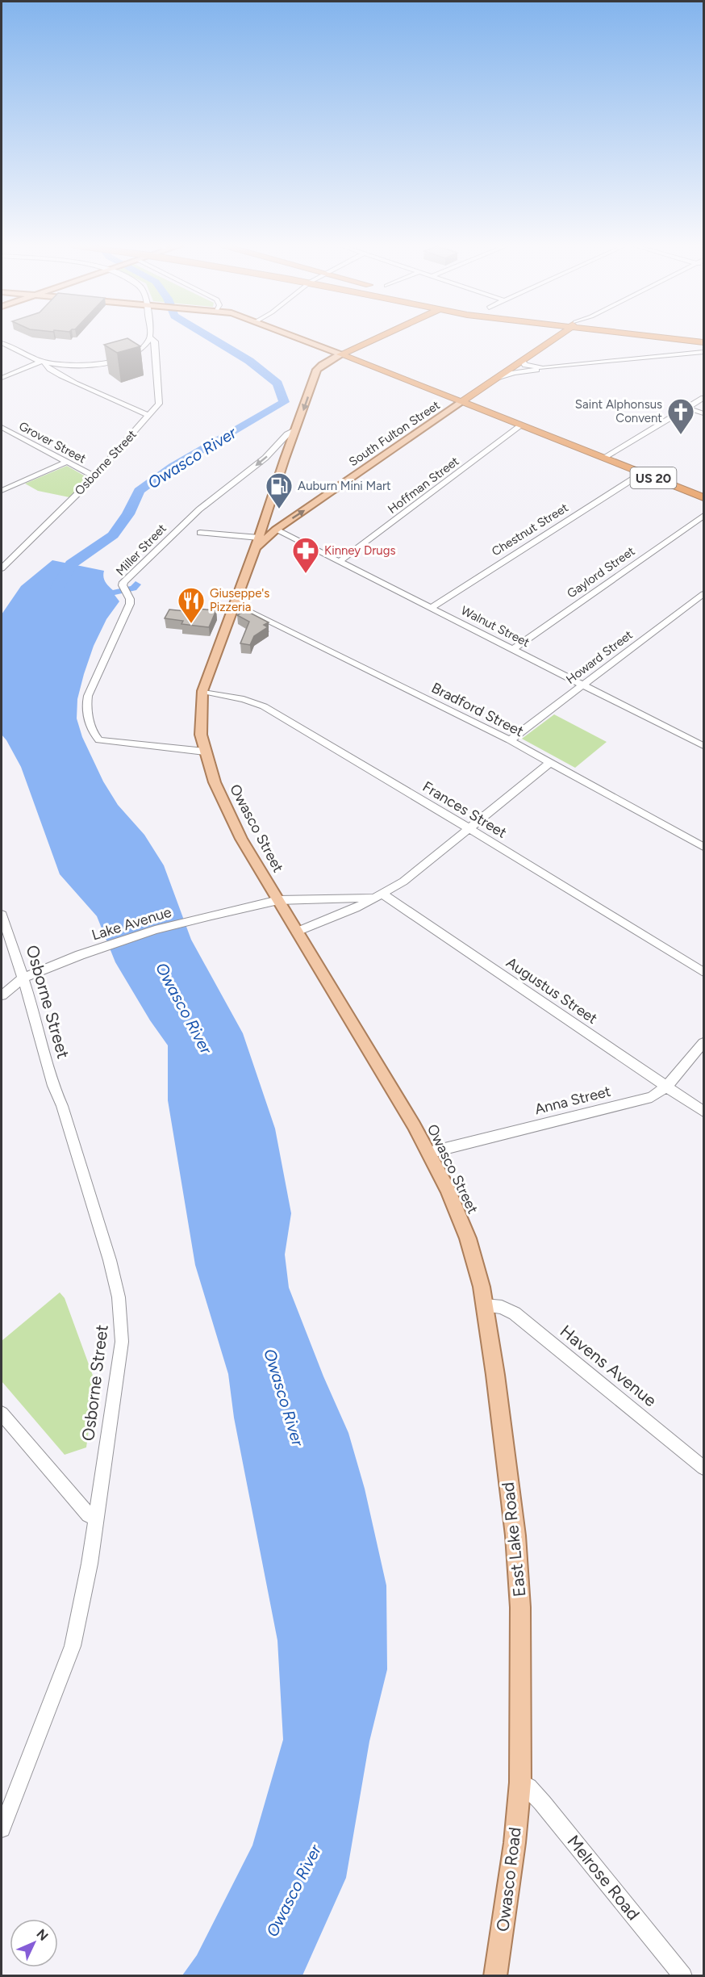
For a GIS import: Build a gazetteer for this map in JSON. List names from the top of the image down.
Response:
{
  "streets": {
    "highway": ["US 20"],
    "main road": [
      "South Fulton Street",
      "Owasco Street",
      "East Lake Road",
      "Owasco Road"
    ],
    "street": [
      "Grover Street",
      "Osborne Street",
      "Hoffman Street",
      "Chestnut Street",
      "Miller Street",
      "Gaylord Street",
      "Walnut Street",
      "Howard Street",
      "Bradford Street",
      "Frances Street",
      "Lake Avenue",
      "Augustus Street",
      "Anna Street",
      "Havens Avenue",
      "Melrose Road"
    ]
  },
  "crossings": [
    ["South Fulton Street", "US 20"],
    ["South Fulton Street", "Walnut Street"],
    ["South Fulton Street", "Owasco Street"],
    ["Grover Street", "Osborne Street"],
    ["Osborne Street", "Lake Avenue"],
    ["US 20", "Hoffman Street"],
    ["US 20", "Chestnut Street"],
    ["US 20", "Owasco Street"],
    ["Hoffman Street", "Walnut Street"],
    ["Chestnut Street", "Walnut Street"],
    ["Miller Street", "Owasco Street"],
    ["Gaylord Street", "Walnut Street"],
    ["Walnut Street", "Howard Street"],
    ["Howard Street", "Bradford Street"],
    ["Bradford Street", "Owasco Street"],
    ["Frances Street", "Owasco Street"],
    ["Owasco Street", "Lake Avenue"],
    ["Owasco Street", "Anna Street"],
    ["Owasco Street", "Havens Avenue"],
    ["Owasco Street", "East Lake Road"],
    ["Lake Avenue", "Augustus Street"],
    ["Augustus Street", "Anna Street"],
    ["Havens Avenue", "East Lake Road"],
    ["East Lake Road", "Melrose Road"],
    ["East Lake Road", "Owasco Road"],
    ["Melrose Road", "Owasco Road"]
  ],
  "one_way": ["South Fulton Street"],
  "water": ["Owasco River"],
  "places": {
    "church": ["Saint Alphonsus Convent"],
    "fuel station": ["Auburn Mini Mart"],
    "pharmacy": ["Kinney Drugs"],
    "restaurant": ["Giuseppe's Pizzeria"]
  },
  "north": "top right"
}
